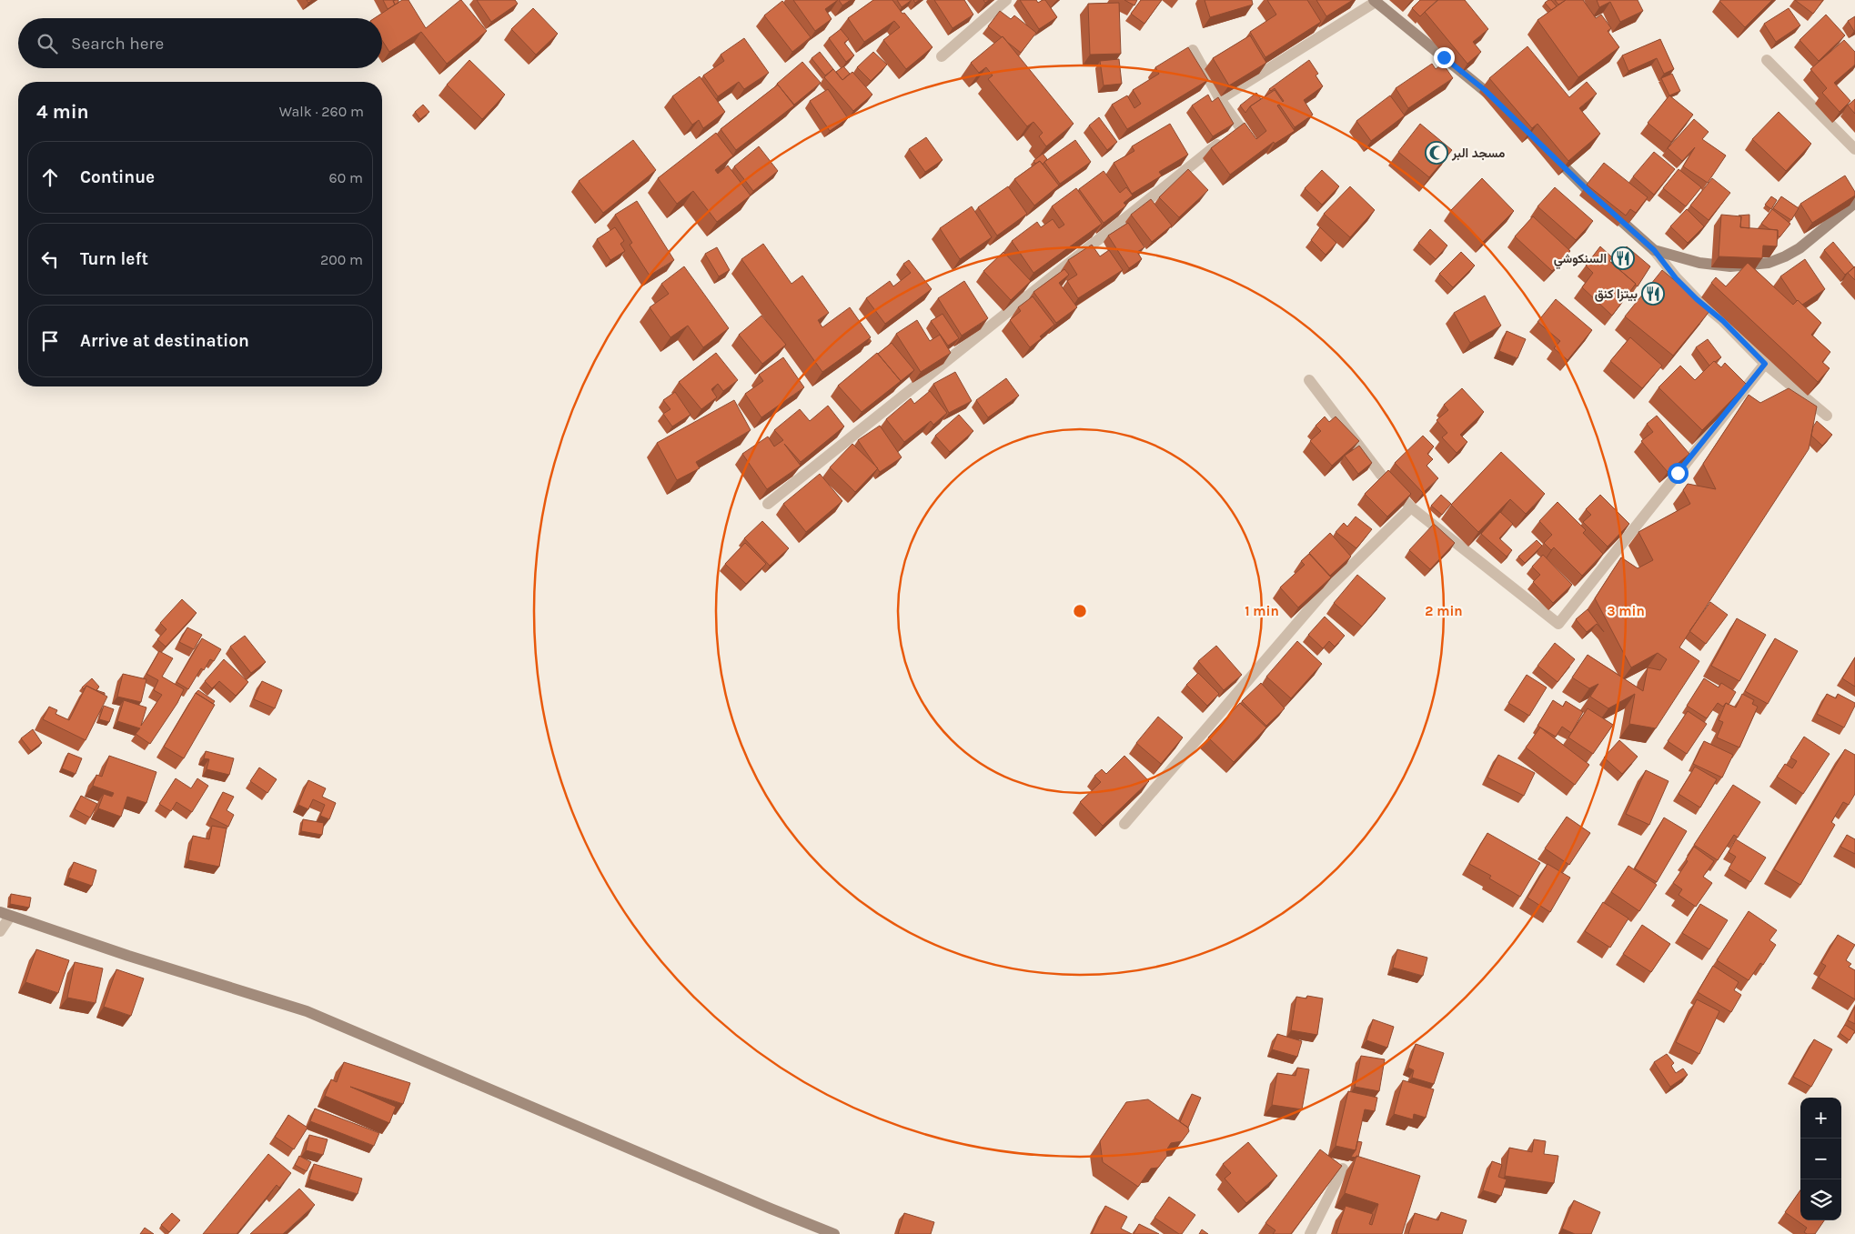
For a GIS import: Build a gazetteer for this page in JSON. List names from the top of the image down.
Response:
{
  "places": {
    "mosque": ["مسجد البر"],
    "restaurant": ["السنكوشي", "بيتزا كنق"]
  },
  "page": {
    "search": "Search here",
    "heading": ["4 min", "Walk · 260 m"],
    "list": [
      ["Continue", "60 m"],
      ["Turn left", "200 m"],
      "Arrive at destination"
    ],
    "map_buttons": ["+", "−"]
  },
  "rings": ["1 min", "2 min", "3 min"]
}
